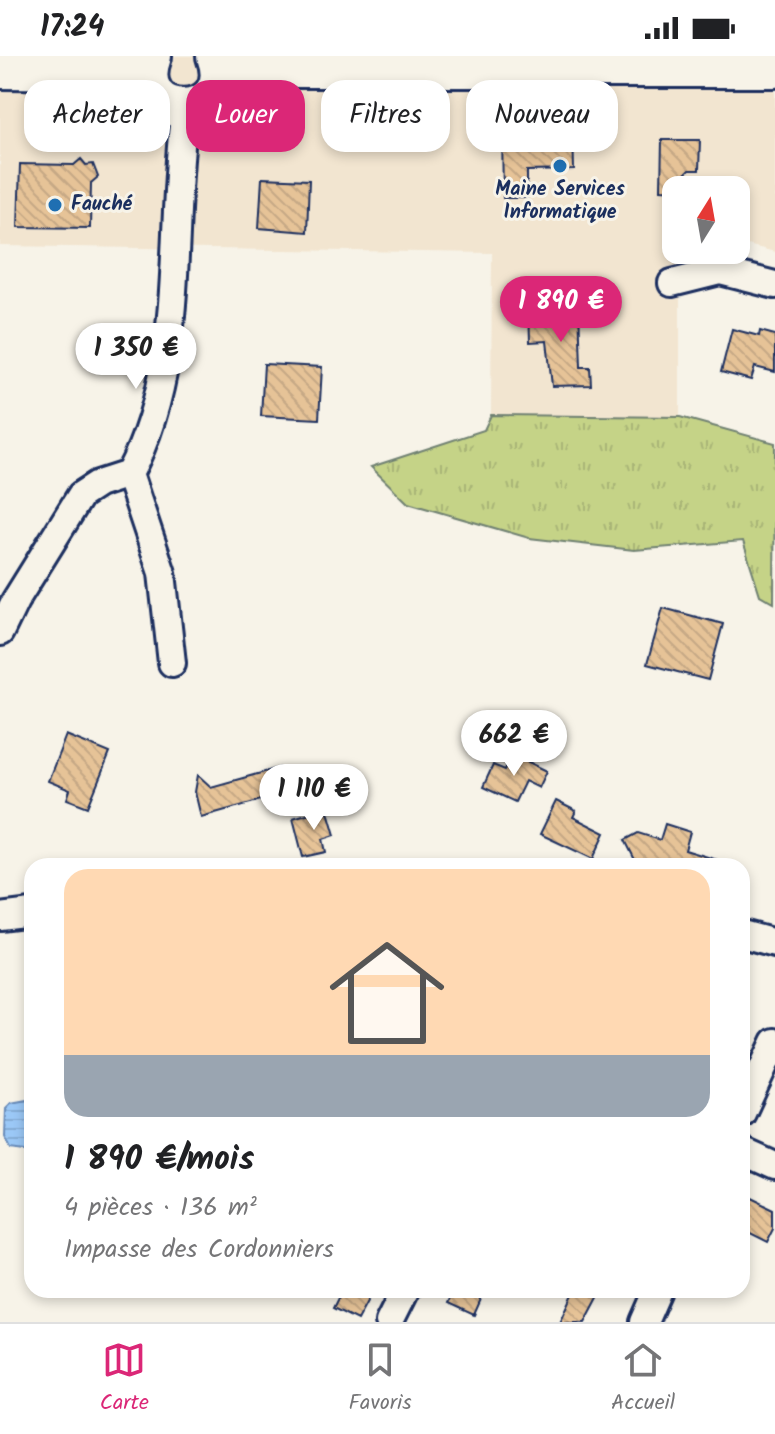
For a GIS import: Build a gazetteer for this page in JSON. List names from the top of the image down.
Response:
{
  "places": ["Maine Services Informatique", "Fauché"],
  "north": "top",
  "page": {
    "status": "17:24",
    "chip": [
      "Acheter",
      "Louer",
      "Filtres",
      "Nouveau"
    ],
    "price": [
      "1 890 €",
      "1 350 €",
      "662 €",
      "1 110 €"
    ],
    "list": [
      {
        "name": "1 890 €/mois",
        "note": "4 pièces · 136 m² · Impasse des Cordonniers"
      }
    ],
    "tabs": ["Carte", "Favoris", "Accueil"]
  }
}
